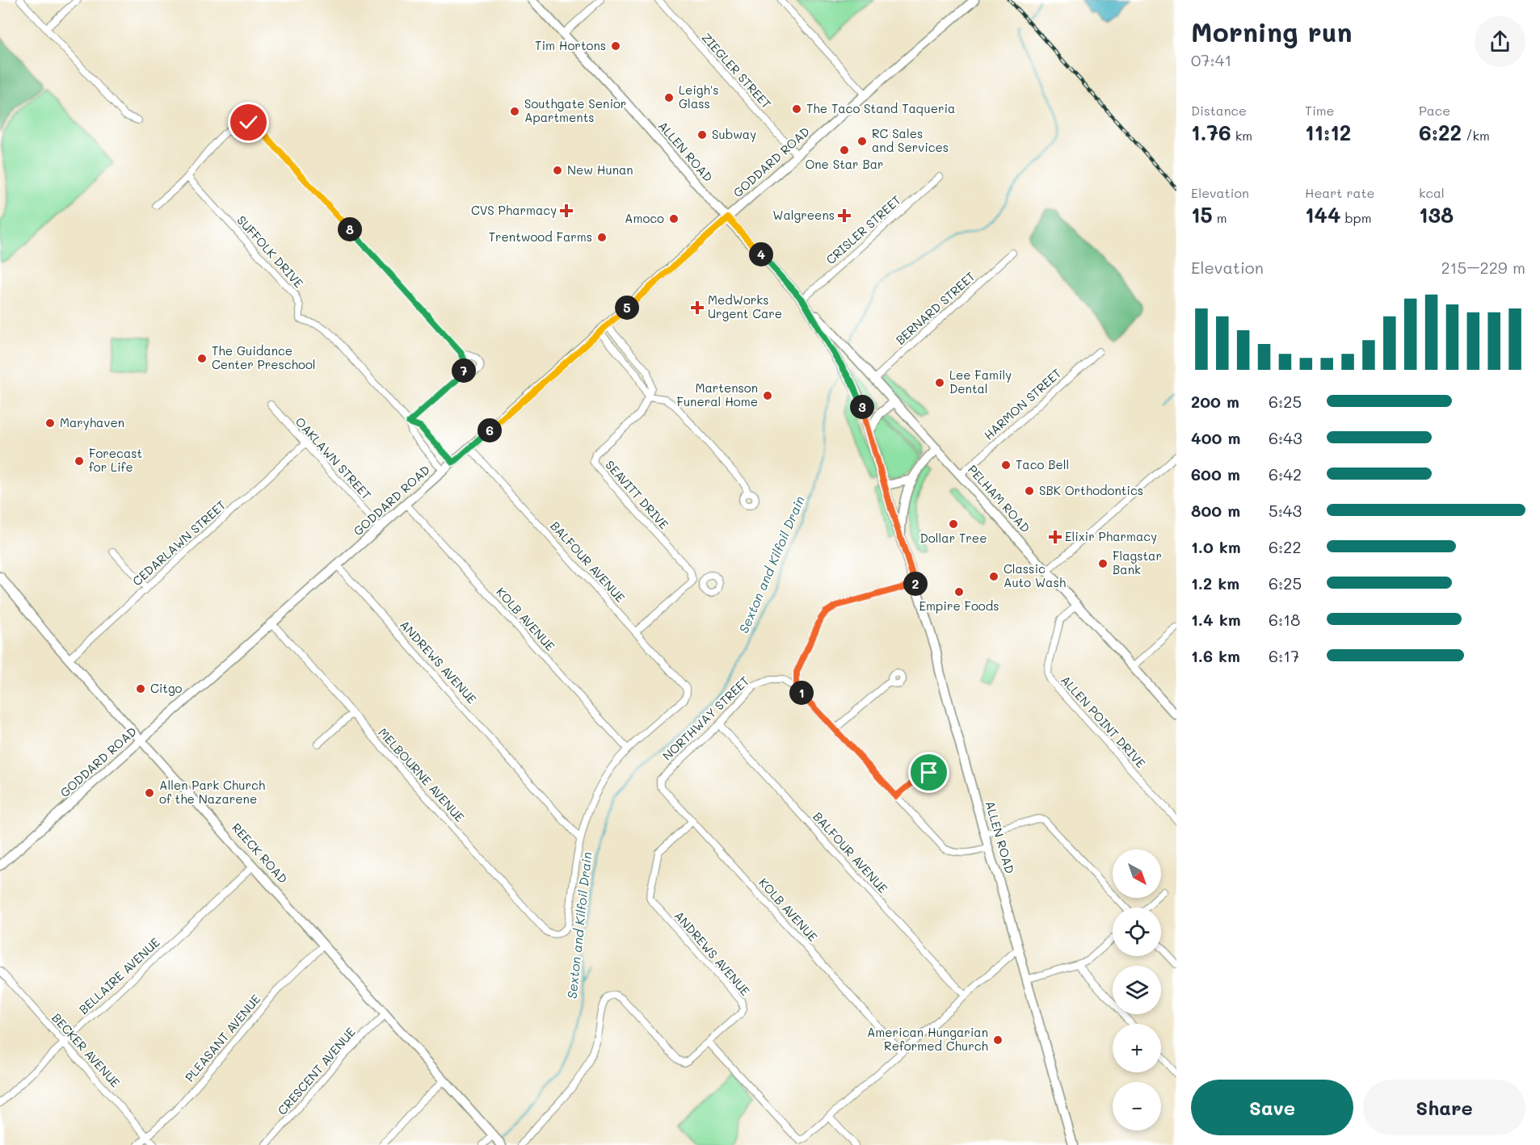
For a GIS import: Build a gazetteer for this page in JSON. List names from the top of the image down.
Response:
{
  "streets": {
    "main road": [
      "ALLEN ROAD",
      "GODDARD ROAD",
      "PELHAM ROAD",
      "REECK ROAD"
    ],
    "street": [
      "ZIEGLER STREET",
      "CRISLER STREET",
      "SUFFOLK DRIVE",
      "BERNARD STREET",
      "HARMON STREET",
      "OAKLAWN STREET",
      "SEAVITT DRIVE",
      "CEDARLAWN STREET",
      "BALFOUR AVENUE",
      "KOLB AVENUE",
      "ANDREWS AVENUE",
      "NORTHWAY STREET",
      "ALLEN POINT DRIVE",
      "MELBOURNE AVENUE",
      "BELLAIRE AVENUE",
      "PLEASANT AVENUE",
      "BECKER AVENUE",
      "CRESCENT AVENUE"
    ]
  },
  "crossings": [
    ["ZIEGLER STREET", "GODDARD ROAD"],
    ["ALLEN ROAD", "GODDARD ROAD"],
    ["ALLEN ROAD", "CRISLER STREET"],
    ["ALLEN ROAD", "PELHAM ROAD"],
    ["ALLEN ROAD", "NORTHWAY STREET"],
    ["GODDARD ROAD", "SUFFOLK DRIVE"],
    ["GODDARD ROAD", "OAKLAWN STREET"],
    ["GODDARD ROAD", "BALFOUR AVENUE"],
    ["GODDARD ROAD", "KOLB AVENUE"],
    ["GODDARD ROAD", "ANDREWS AVENUE"],
    ["GODDARD ROAD", "MELBOURNE AVENUE"],
    ["GODDARD ROAD", "REECK ROAD"],
    ["CRISLER STREET", "PELHAM ROAD"],
    ["BERNARD STREET", "PELHAM ROAD"],
    ["HARMON STREET", "PELHAM ROAD"],
    ["OAKLAWN STREET", "CEDARLAWN STREET"],
    ["PELHAM ROAD", "ALLEN POINT DRIVE"],
    ["CEDARLAWN STREET", "REECK ROAD"],
    ["BALFOUR AVENUE", "KOLB AVENUE"],
    ["BALFOUR AVENUE", "NORTHWAY STREET"],
    ["KOLB AVENUE", "ANDREWS AVENUE"],
    ["KOLB AVENUE", "NORTHWAY STREET"],
    ["ANDREWS AVENUE", "MELBOURNE AVENUE"],
    ["REECK ROAD", "BELLAIRE AVENUE"],
    ["REECK ROAD", "PLEASANT AVENUE"],
    ["REECK ROAD", "CRESCENT AVENUE"],
    ["BELLAIRE AVENUE", "BECKER AVENUE"],
    ["PLEASANT AVENUE", "BECKER AVENUE"]
  ],
  "water": ["Sexton and Kilfoil Drain"],
  "places": {
    "other": [
      "Tim Hortons",
      "Leigh's Glass",
      "The Taco Stand Taqueria",
      "Southgate Senior Apartments",
      "Subway",
      "RC Sales and Services",
      "One Star Bar",
      "New Hunan",
      "Amoco",
      "Trentwood Farms",
      "The Guidance Center Preschool",
      "Lee Family Dental",
      "Martenson Funeral Home",
      "Maryhaven",
      "Forecast for Life",
      "Taco Bell",
      "SBK Orthodontics",
      "Dollar Tree",
      "Flagstar Bank",
      "Classic Auto Wash",
      "Empire Foods",
      "Citgo",
      "Allen Park Church of the Nazarene",
      "American Hungarian Reformed Church"
    ],
    "health": [
      "CVS Pharmacy",
      "Walgreens",
      "MedWorks Urgent Care",
      "Elixir Pharmacy"
    ]
  },
  "north": "bottom right",
  "page": {
    "heading": ["Morning run", "07:41"],
    "stats": [
      ["Distance", "1.76 km"],
      ["Time", "11:12"],
      ["Pace", "6:22 /km"],
      ["Elevation", "15 m"],
      ["Heart rate", "144 bpm"],
      ["kcal", "138"]
    ],
    "pins": [
      "8",
      "4",
      "5",
      "7",
      "3",
      "6",
      "2",
      "1"
    ],
    "chart": ["Elevation", "215–229 m"],
    "list": [
      {
        "name": "200 m",
        "note": "6:25"
      },
      {
        "name": "400 m",
        "note": "6:43"
      },
      {
        "name": "600 m",
        "note": "6:42"
      },
      {
        "name": "800 m",
        "note": "5:43"
      },
      {
        "name": "1.0 km",
        "note": "6:22"
      },
      {
        "name": "1.2 km",
        "note": "6:25"
      },
      {
        "name": "1.4 km",
        "note": "6:18"
      },
      {
        "name": "1.6 km",
        "note": "6:17"
      }
    ],
    "map_buttons": ["+", "−"],
    "buttons": ["Save", "Share"]
  }
}
